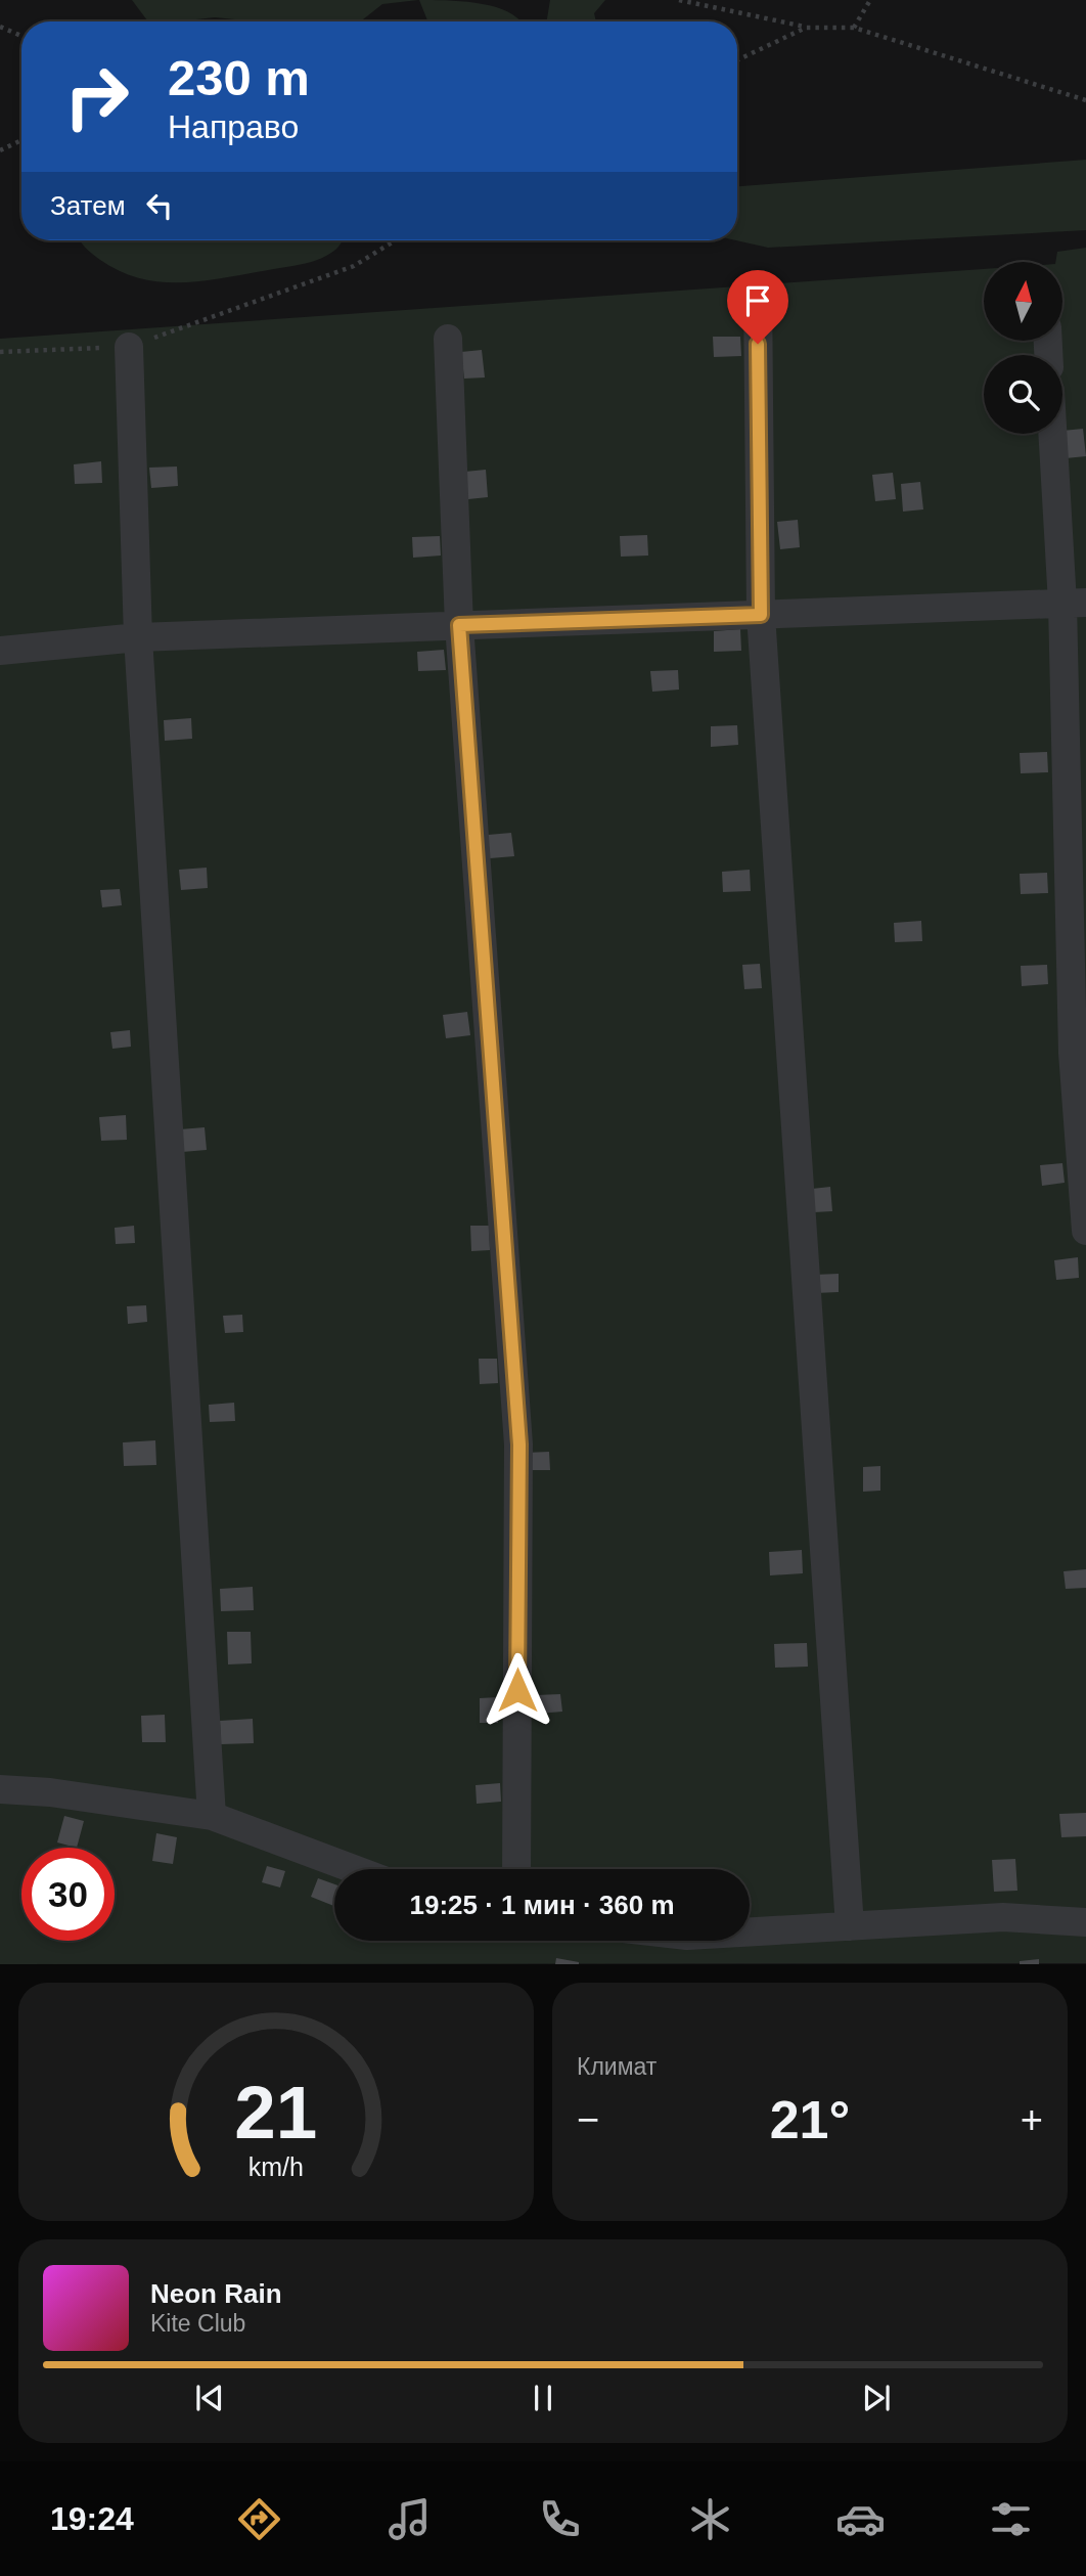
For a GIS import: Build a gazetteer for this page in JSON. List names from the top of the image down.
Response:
{
  "north": "top",
  "page": {
    "turn": ["230 m", "Направо"],
    "then": "Затем",
    "limit": "30",
    "trip": "19:25 · 1 мин · 360 m",
    "tile": "Климат",
    "heat": ["−", "21°", "+"],
    "song": ["Neon Rain", "Kite Club"],
    "tabs": "19:24",
    "gauge": ["21", "km/h"]
  }
}
